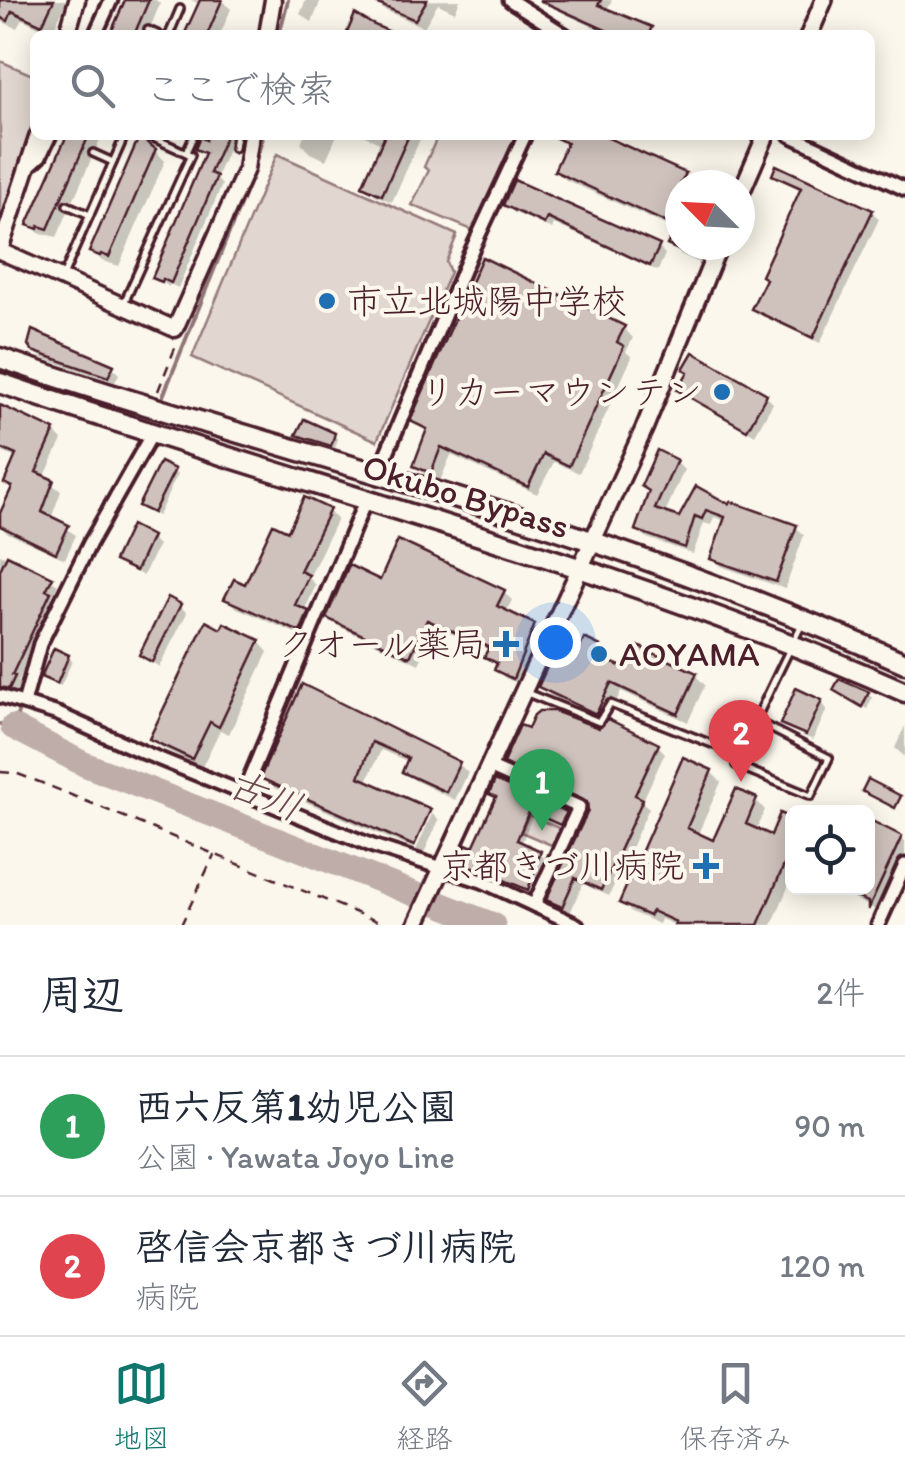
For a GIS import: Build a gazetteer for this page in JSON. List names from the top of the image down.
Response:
{
  "streets": {
    "highway": ["Okubo Bypass"]
  },
  "water": ["古川"],
  "places": {
    "other": ["市立北城陽中学校", "リカーマウンテン", "AOYAMA"],
    "health": ["クオール薬局", "京都きづ川病院"]
  },
  "north": "top left",
  "page": {
    "search": "ここで検索",
    "pins": ["2", "1"],
    "heading": ["周辺", "2件"],
    "list": [
      {
        "mark": "1",
        "name": "西六反第1幼児公園",
        "note": "公園 · Yawata Joyo Line",
        "value": "90 m"
      },
      {
        "mark": "2",
        "name": "啓信会京都きづ川病院",
        "note": "病院",
        "value": "120 m"
      }
    ],
    "nav": ["地図", "経路", "保存済み"]
  }
}
